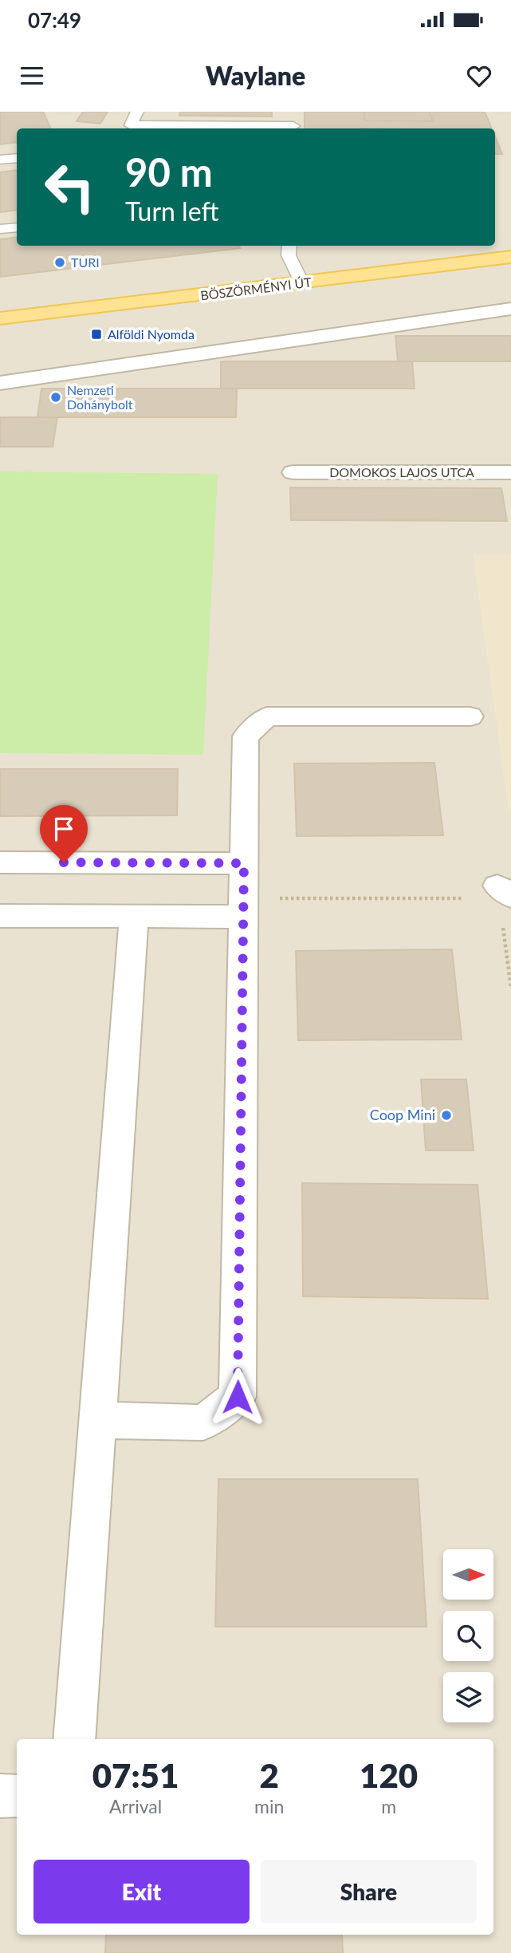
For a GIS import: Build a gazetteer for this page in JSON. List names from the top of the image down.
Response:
{
  "streets": {
    "main road": ["BÖSZÖRMÉNYI ÚT"],
    "street": ["DOMOKOS LAJOS UTCA"]
  },
  "places": {
    "other": ["TURI", "Nemzeti Dohánybolt", "Coop Mini"],
    "transit": ["Alföldi Nyomda"]
  },
  "north": "right",
  "page": {
    "status": "07:49",
    "header": "Waylane",
    "turn": ["90 m", "Turn left"],
    "eta": [
      "07:51",
      "Arrival",
      "2",
      "min",
      "120",
      "m"
    ],
    "buttons": ["Exit", "Share"]
  }
}
